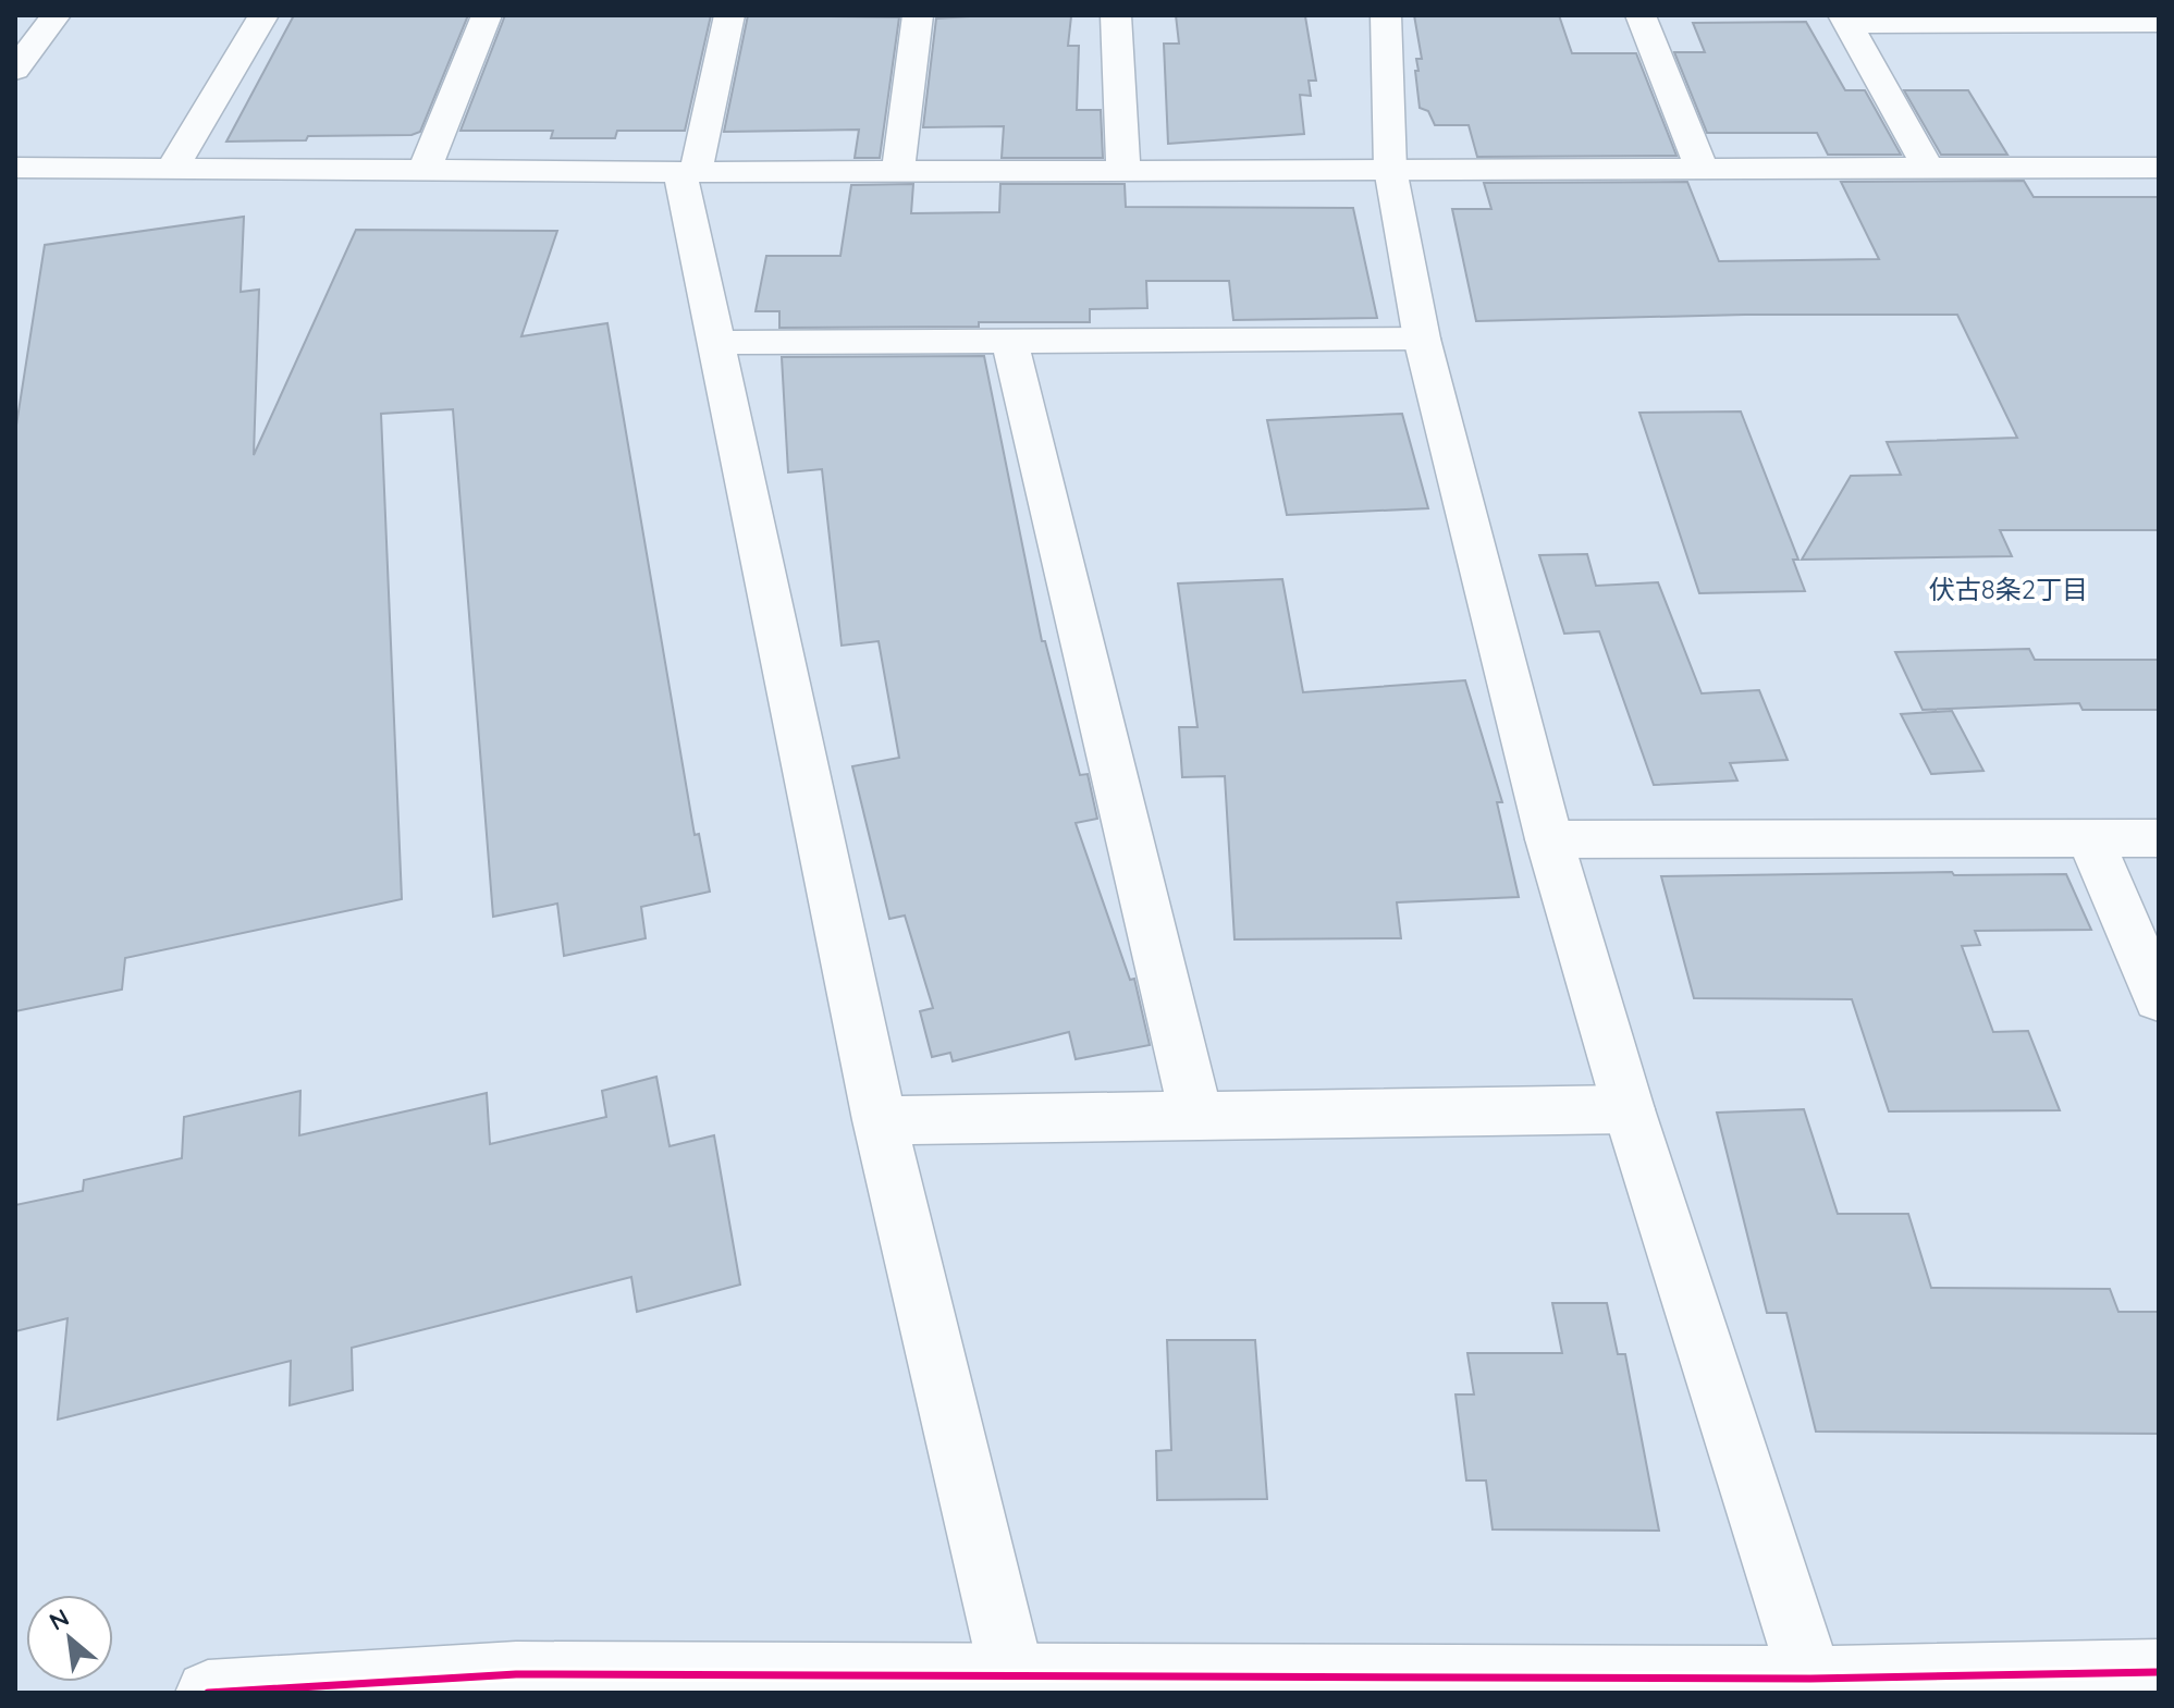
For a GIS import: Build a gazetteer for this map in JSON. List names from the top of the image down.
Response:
{
  "districts": ["伏古8条2丁目"],
  "north": "top left"
}
